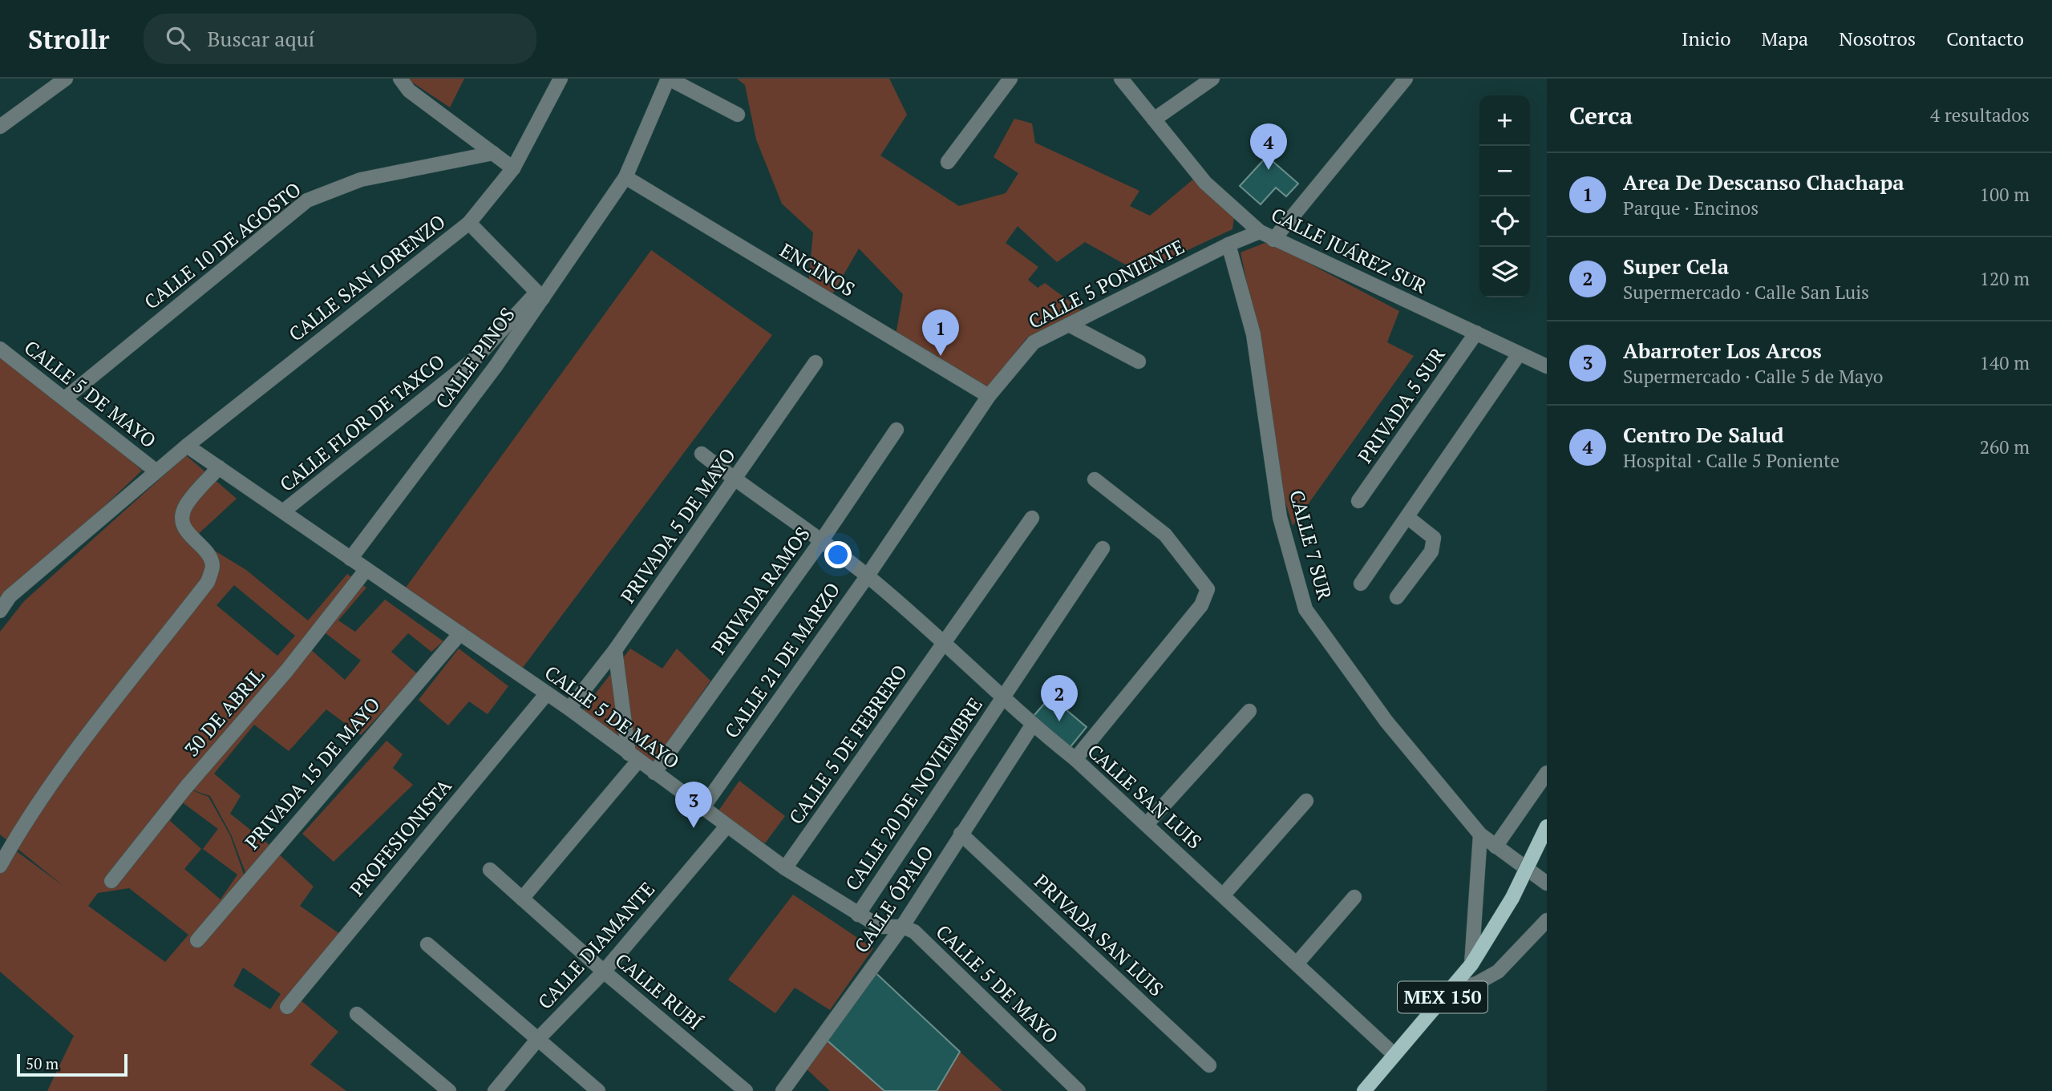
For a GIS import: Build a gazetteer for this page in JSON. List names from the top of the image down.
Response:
{
  "streets": {
    "main road": ["MEX 150"],
    "street": [
      "CALLE 10 DE AGOSTO",
      "CALLE JUÁREZ SUR",
      "ENCINOS",
      "CALLE SAN LORENZO",
      "CALLE 5 PONIENTE",
      "CALLE PINOS",
      "CALLE 5 DE MAYO",
      "PRIVADA 5 SUR",
      "CALLE FLOR DE TAXCO",
      "PRIVADA 5 DE MAYO",
      "CALLE 7 SUR",
      "PRIVADA RAMOS",
      "CALLE 21 DE MARZO",
      "30 DE ABRIL",
      "CALLE 5 DE FEBRERO",
      "PRIVADA 15 DE MAYO",
      "CALLE 20 DE NOVIEMBRE",
      "CALLE SAN LUIS",
      "PROFESIONISTA",
      "CALLE ÓPALO",
      "PRIVADA SAN LUIS",
      "CALLE DIAMANTE",
      "CALLE RUBÍ"
    ]
  },
  "crossings": [
    ["CALLE 10 DE AGOSTO", "CALLE 5 DE MAYO"],
    ["CALLE JUÁREZ SUR", "CALLE 5 PONIENTE"],
    ["CALLE JUÁREZ SUR", "PRIVADA 5 SUR"],
    ["ENCINOS", "CALLE 5 PONIENTE"],
    ["ENCINOS", "CALLE PINOS"],
    ["ENCINOS", "CALLE 21 DE MARZO"],
    ["CALLE SAN LORENZO", "CALLE 5 DE MAYO"],
    ["CALLE 5 PONIENTE", "CALLE 7 SUR"],
    ["CALLE 5 PONIENTE", "CALLE 21 DE MARZO"],
    ["CALLE PINOS", "CALLE 5 DE MAYO"],
    ["CALLE PINOS", "CALLE FLOR DE TAXCO"],
    ["CALLE 5 DE MAYO", "CALLE FLOR DE TAXCO"],
    ["CALLE 5 DE MAYO", "PRIVADA 5 DE MAYO"],
    ["CALLE 5 DE MAYO", "PRIVADA RAMOS"],
    ["CALLE 5 DE MAYO", "CALLE 21 DE MARZO"],
    ["CALLE 5 DE MAYO", "30 DE ABRIL"],
    ["CALLE 5 DE MAYO", "CALLE 5 DE FEBRERO"],
    ["CALLE 5 DE MAYO", "PRIVADA 15 DE MAYO"],
    ["CALLE 5 DE MAYO", "CALLE 20 DE NOVIEMBRE"],
    ["CALLE 5 DE MAYO", "PROFESIONISTA"],
    ["CALLE 5 DE MAYO", "CALLE ÓPALO"],
    ["CALLE 5 DE MAYO", "CALLE DIAMANTE"],
    ["PRIVADA 5 DE MAYO", "CALLE SAN LUIS"],
    ["PRIVADA RAMOS", "CALLE SAN LUIS"],
    ["CALLE 21 DE MARZO", "CALLE SAN LUIS"],
    ["CALLE 5 DE FEBRERO", "CALLE SAN LUIS"],
    ["CALLE 20 DE NOVIEMBRE", "CALLE SAN LUIS"],
    ["CALLE SAN LUIS", "CALLE ÓPALO"],
    ["CALLE SAN LUIS", "MEX 150"],
    ["CALLE ÓPALO", "PRIVADA SAN LUIS"],
    ["CALLE DIAMANTE", "CALLE RUBÍ"]
  ],
  "scale_bar": "50 m",
  "page": {
    "header": "Strollr",
    "search": "Buscar aquí",
    "nav": [
      "Inicio",
      "Mapa",
      "Nosotros",
      "Contacto"
    ],
    "heading": ["Cerca", "4 resultados"],
    "map_buttons": ["+", "−"],
    "pins": [
      "4",
      "1",
      "2",
      "3"
    ],
    "list": [
      {
        "mark": "1",
        "name": "Area De Descanso Chachapa",
        "note": "Parque · Encinos",
        "value": "100 m"
      },
      {
        "mark": "2",
        "name": "Super Cela",
        "note": "Supermercado · Calle San Luis",
        "value": "120 m"
      },
      {
        "mark": "3",
        "name": "Abarroter Los Arcos",
        "note": "Supermercado · Calle 5 de Mayo",
        "value": "140 m"
      },
      {
        "mark": "4",
        "name": "Centro De Salud",
        "note": "Hospital · Calle 5 Poniente",
        "value": "260 m"
      }
    ],
    "scale": "50 m"
  }
}
